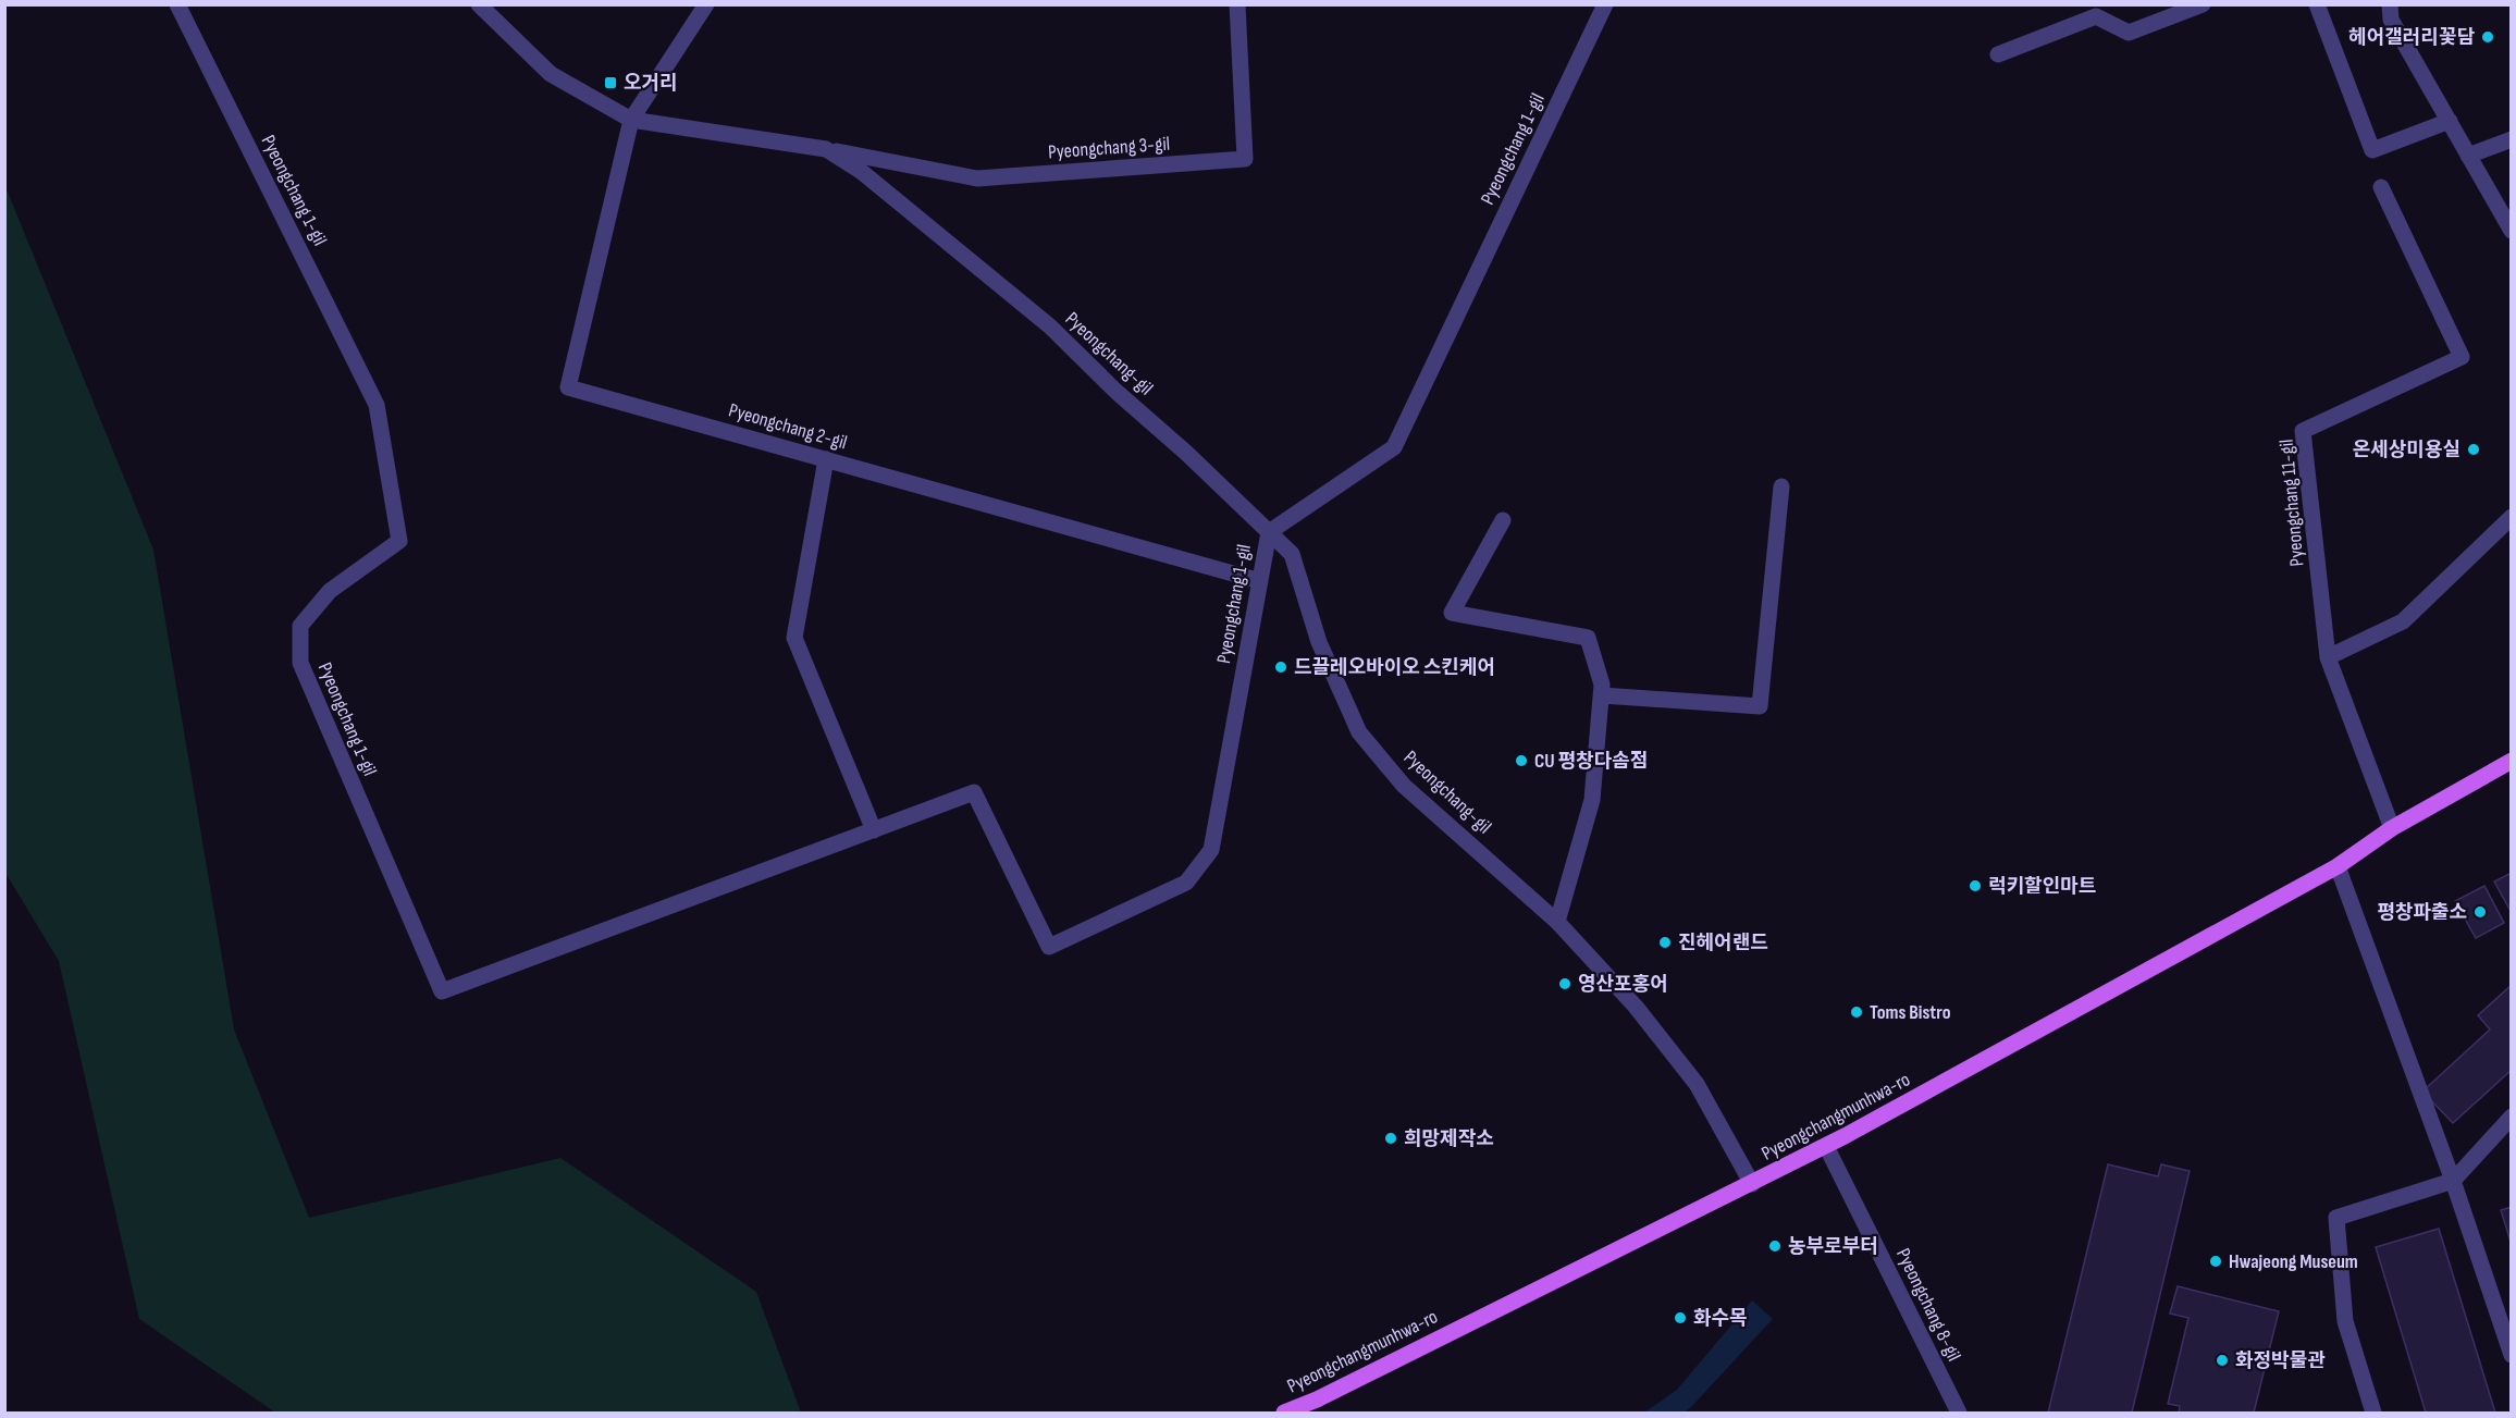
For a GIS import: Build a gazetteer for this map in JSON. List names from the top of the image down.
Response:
{
  "streets": {
    "main road": ["Pyeongchangmunhwa-ro"],
    "street": [
      "Pyeongchang 3-gil",
      "Pyeongchang 1-gil",
      "Pyeongchang-gil",
      "Pyeongchang 2-gil",
      "Pyeongchang 11-gil",
      "Pyeongchang 8-gil"
    ]
  },
  "crossings": [
    ["Pyeongchang 3-gil", "Pyeongchang-gil"],
    ["Pyeongchang 1-gil", "Pyeongchang-gil"],
    ["Pyeongchang 1-gil", "Pyeongchang 2-gil"],
    ["Pyeongchang-gil", "Pyeongchang 2-gil"],
    ["Pyeongchang-gil", "Pyeongchangmunhwa-ro"],
    ["Pyeongchangmunhwa-ro", "Pyeongchang 8-gil"]
  ],
  "places": {
    "other": [
      "헤어갤러리꽃담",
      "온세상미용실",
      "드끌레오바이오 스킨케어",
      "CU 평창다솜점",
      "럭키할인마트",
      "평창파출소",
      "진헤어랜드",
      "영산포홍어",
      "Toms Bistro",
      "희망제작소",
      "농부로부터",
      "Hwajeong Museum",
      "화수목",
      "화정박물관"
    ],
    "transit": ["오거리"]
  }
}
